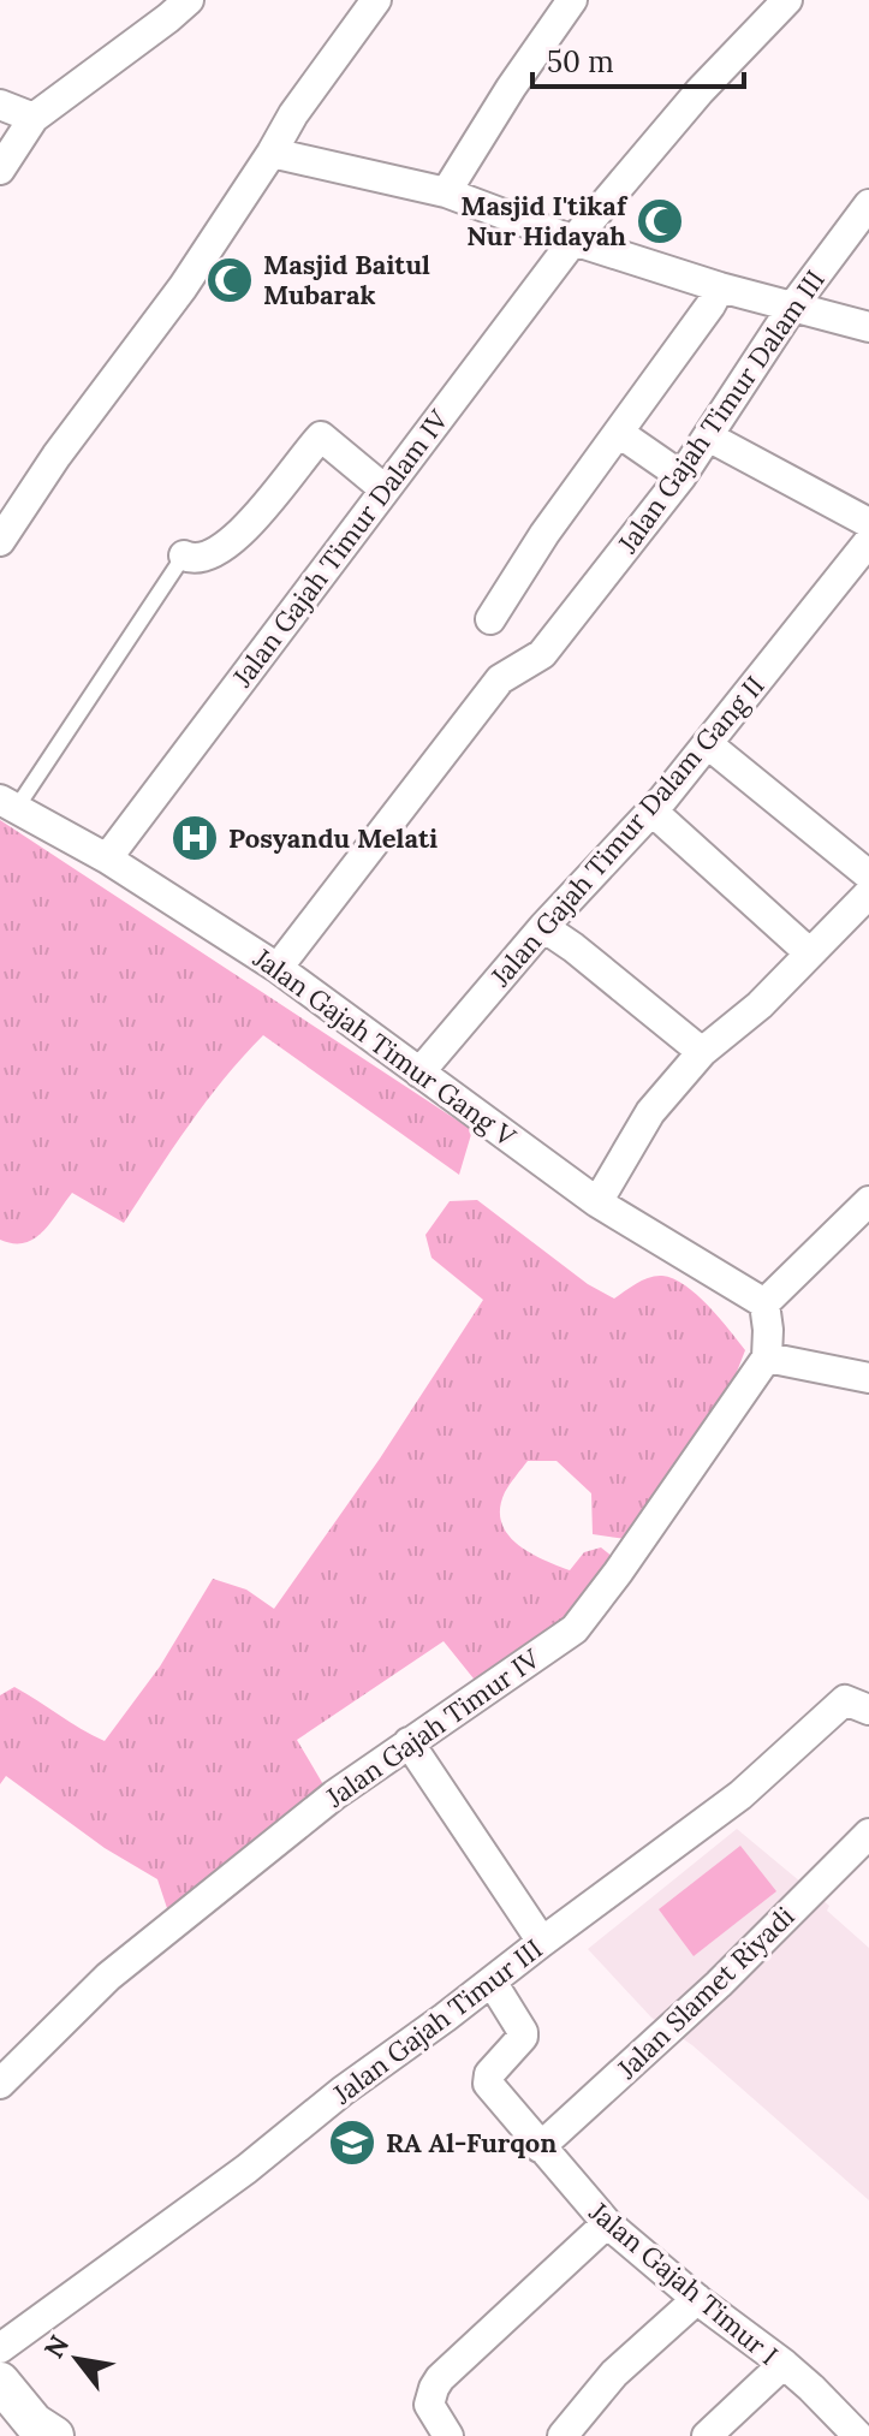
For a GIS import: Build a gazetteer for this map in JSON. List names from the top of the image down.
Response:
{
  "streets": {
    "street": [
      "Jalan Gajah Timur Dalam III",
      "Jalan Gajah Timur Dalam IV",
      "Jalan Gajah Timur Dalam Gang II",
      "Jalan Gajah Timur Gang V",
      "Jalan Gajah Timur IV",
      "Jalan Slamet Riyadi",
      "Jalan Gajah Timur III",
      "Jalan Gajah Timur I"
    ]
  },
  "crossings": [
    ["Jalan Gajah Timur Dalam III", "Jalan Gajah Timur Gang V"],
    ["Jalan Gajah Timur Dalam IV", "Jalan Gajah Timur Gang V"],
    ["Jalan Gajah Timur Dalam Gang II", "Jalan Gajah Timur Gang V"],
    ["Jalan Slamet Riyadi", "Jalan Gajah Timur I"],
    ["Jalan Gajah Timur III", "Jalan Gajah Timur I"]
  ],
  "places": {
    "mosque": ["Masjid I'tikaf Nur Hidayah", "Masjid Baitul Mubarak"],
    "hospital": ["Posyandu Melati"],
    "school or university": ["RA Al-Furqon"]
  },
  "scale_bar": "50 m",
  "north": "top left"
}
